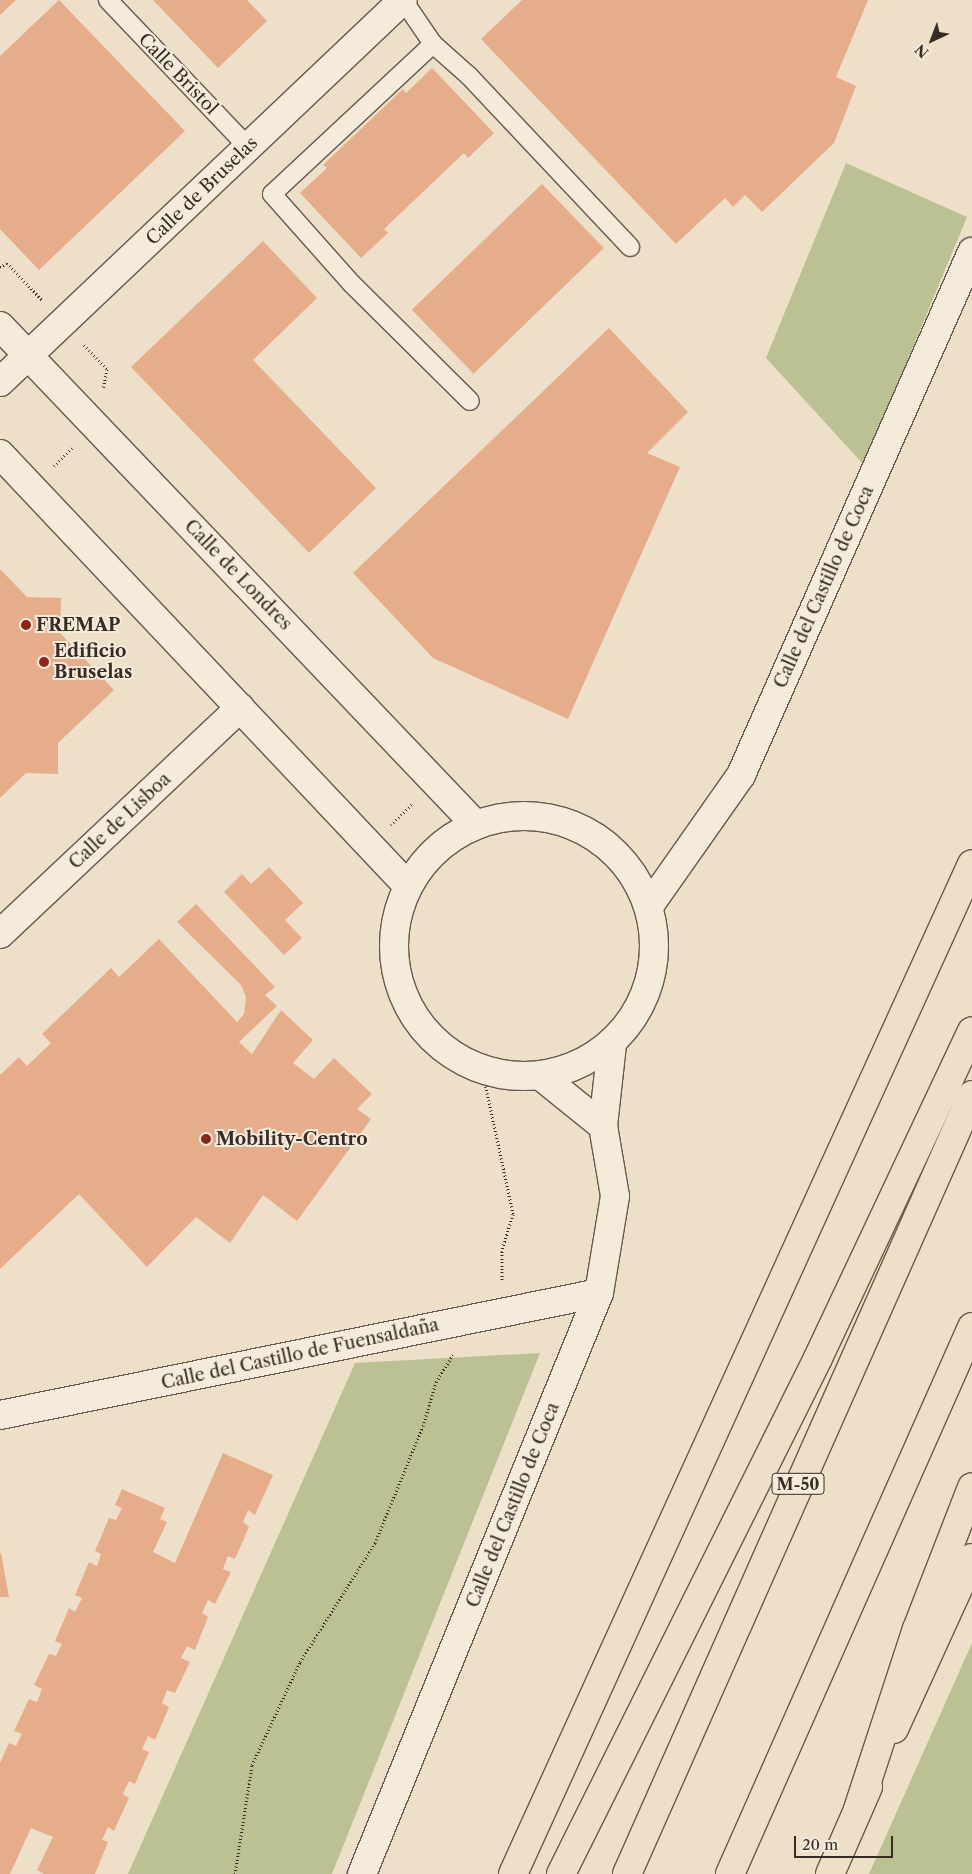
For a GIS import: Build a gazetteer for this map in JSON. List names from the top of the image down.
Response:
{
  "streets": {
    "highway": ["M-50"],
    "street": [
      "Calle de Bruselas",
      "Calle de Londres",
      "Calle del Castillo de Coca",
      "Calle de Lisboa",
      "Calle del Castillo de Fuensaldaña"
    ],
    "lane": ["Calle Bristol"]
  },
  "crossings": [
    ["Calle Bristol", "Calle de Bruselas"],
    ["Calle de Bruselas", "Calle de Londres"],
    ["Calle del Castillo de Coca", "Calle del Castillo de Fuensaldaña"]
  ],
  "places": ["FREMAP", "Edificio Bruselas", "Mobility-Centro"],
  "scale_bar": "20 m",
  "north": "bottom left"
}
